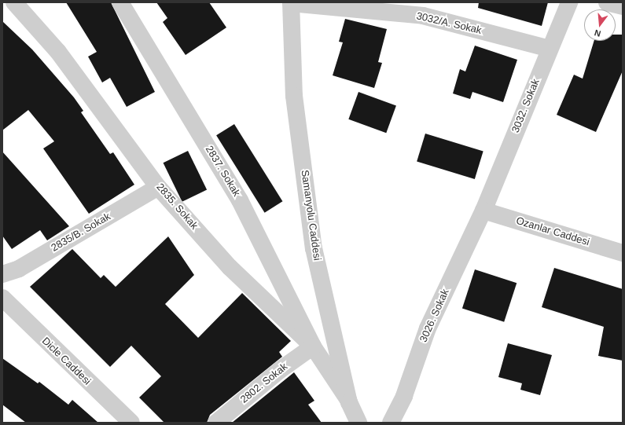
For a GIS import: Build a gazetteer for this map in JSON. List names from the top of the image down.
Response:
{
  "streets": {
    "street": [
      "3032/A. Sokak",
      "3032. Sokak",
      "2837. Sokak",
      "2835. Sokak",
      "Samanyolu Caddesi",
      "Ozanlar Caddesi",
      "2835/B. Sokak",
      "3026. Sokak",
      "Dicle Caddesi",
      "2802. Sokak"
    ]
  },
  "crossings": [
    ["3032/A. Sokak", "3032. Sokak"],
    ["3032/A. Sokak", "Samanyolu Caddesi"],
    ["3032. Sokak", "Ozanlar Caddesi"],
    ["3032. Sokak", "3026. Sokak"],
    ["2837. Sokak", "2835. Sokak"],
    ["2837. Sokak", "2802. Sokak"],
    ["2835. Sokak", "Samanyolu Caddesi"],
    ["2835. Sokak", "2835/B. Sokak"],
    ["2835. Sokak", "2802. Sokak"],
    ["Ozanlar Caddesi", "3026. Sokak"]
  ],
  "north": "bottom"
}
